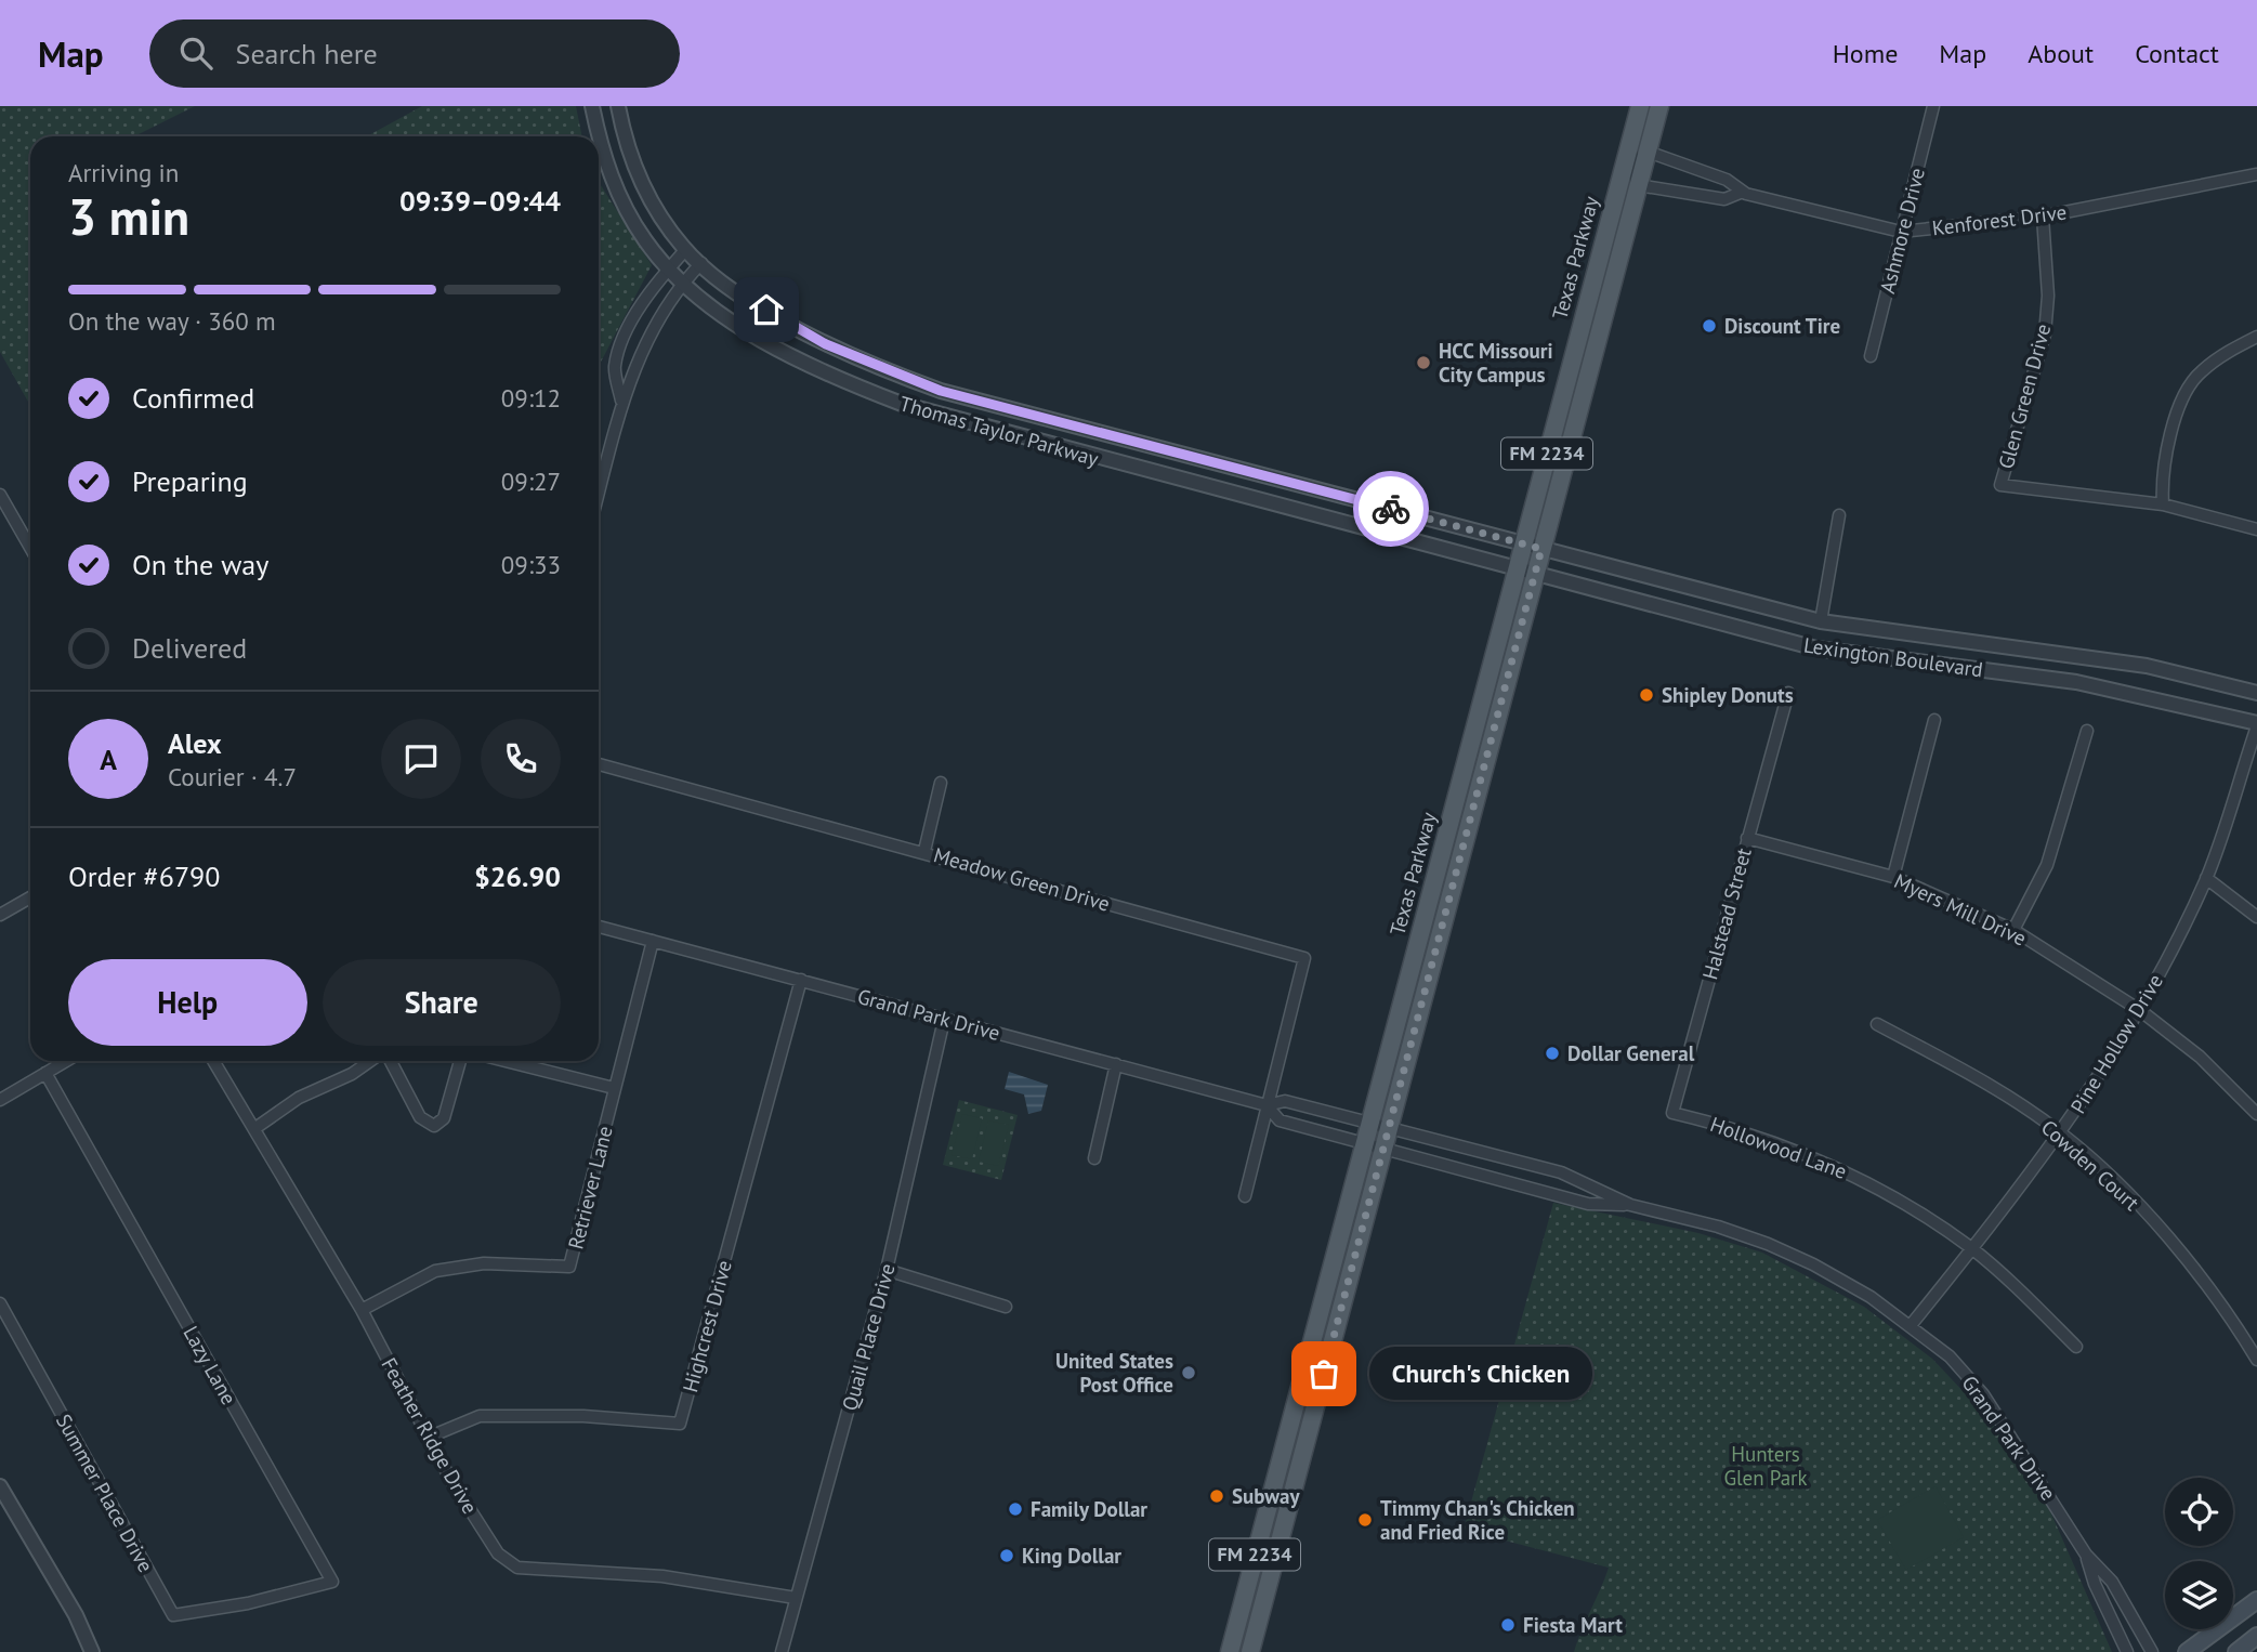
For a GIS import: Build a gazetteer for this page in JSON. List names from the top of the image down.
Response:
{
  "streets": {
    "main road": ["Texas Parkway", "FM 2234"],
    "street": [
      "Kenforest Drive",
      "Ashmore Drive",
      "Glen Green Drive",
      "Thomas Taylor Parkway",
      "Lexington Boulevard",
      "Meadow Green Drive",
      "Myers Mill Drive",
      "Halstead Street",
      "Grand Park Drive",
      "Pine Hollow Drive",
      "Hollowood Lane",
      "Cowden Court",
      "Retriever Lane",
      "Highcrest Drive",
      "Quail Place Drive",
      "Lazy Lane",
      "Feather Ridge Drive",
      "Summer Place Drive"
    ]
  },
  "crossings": [
    ["Kenforest Drive", "Ashmore Drive"],
    ["Kenforest Drive", "Texas Parkway"],
    ["Kenforest Drive", "Glen Green Drive"],
    ["Texas Parkway", "Thomas Taylor Parkway"],
    ["Texas Parkway", "Lexington Boulevard"],
    ["Texas Parkway", "Grand Park Drive"],
    ["Thomas Taylor Parkway", "Lexington Boulevard"],
    ["Lexington Boulevard", "Pine Hollow Drive"],
    ["Meadow Green Drive", "Grand Park Drive"],
    ["Myers Mill Drive", "Halstead Street"],
    ["Myers Mill Drive", "Pine Hollow Drive"],
    ["Halstead Street", "Hollowood Lane"],
    ["Grand Park Drive", "Pine Hollow Drive"],
    ["Grand Park Drive", "Retriever Lane"],
    ["Grand Park Drive", "Highcrest Drive"],
    ["Grand Park Drive", "Quail Place Drive"],
    ["Pine Hollow Drive", "Hollowood Lane"],
    ["Pine Hollow Drive", "Cowden Court"],
    ["Retriever Lane", "Feather Ridge Drive"],
    ["Highcrest Drive", "Feather Ridge Drive"],
    ["Quail Place Drive", "Feather Ridge Drive"],
    ["Lazy Lane", "Summer Place Drive"]
  ],
  "parks": ["Hunters Glen Park"],
  "places": [
    "Discount Tire",
    "HCC Missouri City Campus",
    "Shipley Donuts",
    "Dollar General",
    "United States Post Office",
    "Church's Chicken",
    "Subway",
    "Family Dollar",
    "Timmy Chan's Chicken and Fried Rice",
    "King Dollar",
    "Fiesta Mart"
  ],
  "page": {
    "header": "Map",
    "search": "Search here",
    "nav": [
      "Home",
      "Map",
      "About",
      "Contact"
    ],
    "heading": ["3 min", "Arriving in", "09:39–09:44"],
    "panel": [
      "Alex",
      "Courier · 4.7",
      "Order #6790",
      "$26.90"
    ],
    "bar": "On the way · 360 m",
    "list": [
      ["Confirmed", "09:12"],
      ["Preparing", "09:27"],
      ["On the way", "09:33"],
      "Delivered"
    ],
    "round": "A",
    "buttons": ["Help", "Share"],
    "bubble": "Church's Chicken"
  }
}
